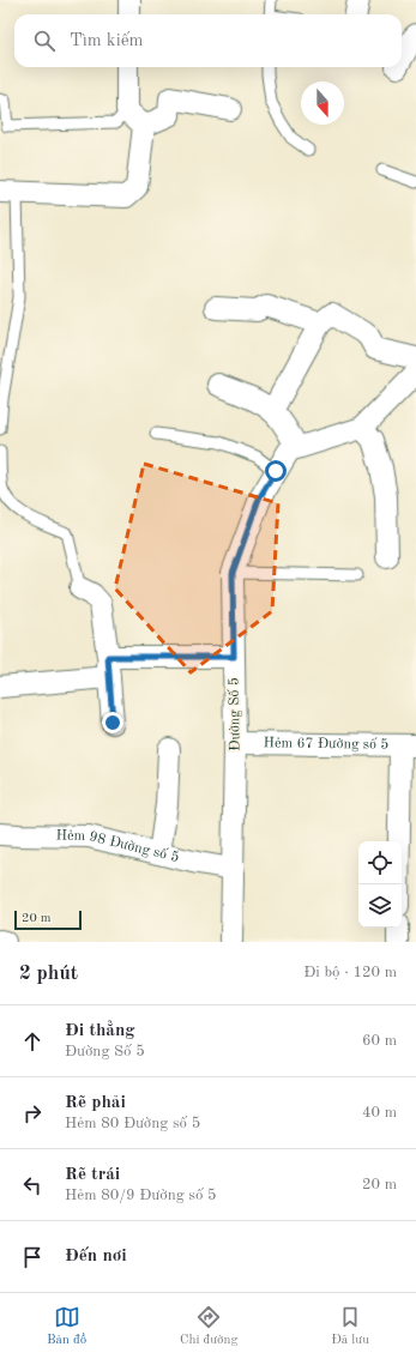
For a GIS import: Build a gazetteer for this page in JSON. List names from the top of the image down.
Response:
{
  "streets": {
    "street": ["Đường Số 5", "Hẻm 67 Đường số 5", "Hẻm 98 Đường số 5"]
  },
  "crossings": [
    ["Đường Số 5", "Hẻm 67 Đường số 5"],
    ["Đường Số 5", "Hẻm 98 Đường số 5"]
  ],
  "scale_bar": "20 m",
  "north": "bottom",
  "page": {
    "search": "Tìm kiếm",
    "scale": "20 m",
    "heading": ["2 phút", "Đi bộ · 120 m"],
    "list": [
      ["Đi thẳng", "Đường Số 5", "60 m"],
      ["Rẽ phải", "Hẻm 80 Đường số 5", "40 m"],
      ["Rẽ trái", "Hẻm 80/9 Đường số 5", "20 m"],
      "Đến nơi"
    ],
    "nav": ["Bản đồ", "Chỉ đường", "Đã lưu"]
  }
}
